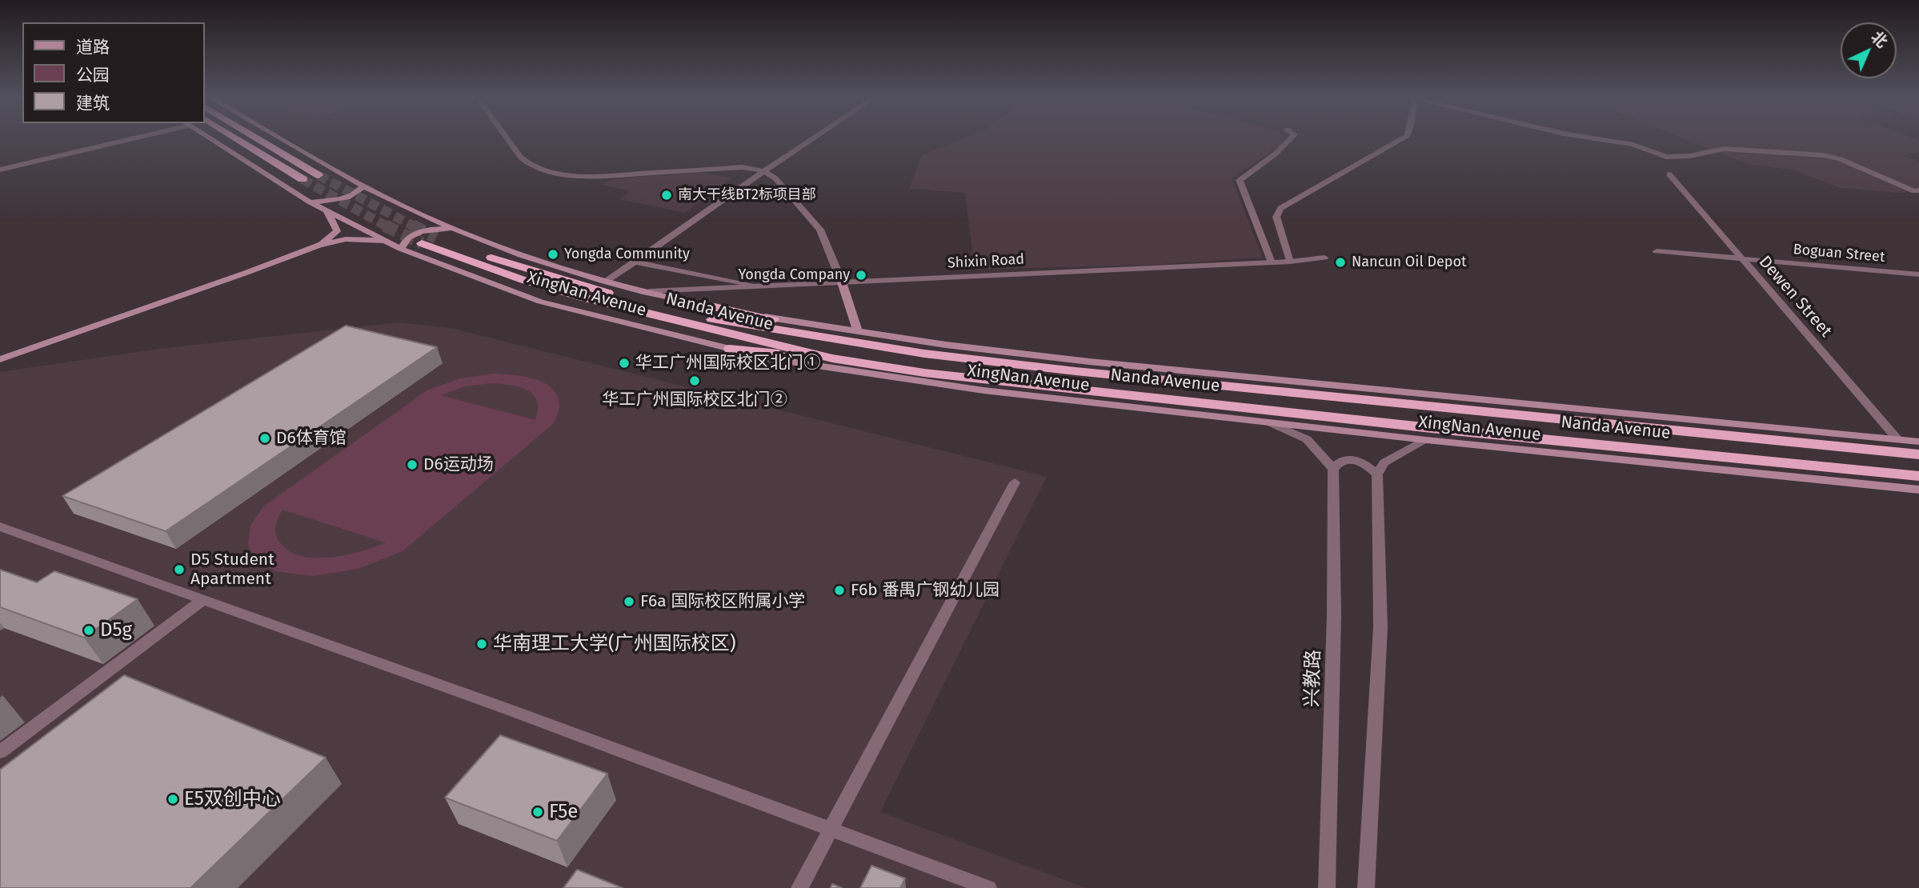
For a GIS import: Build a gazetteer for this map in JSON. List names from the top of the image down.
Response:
{
  "streets": {
    "highway": ["Nanda Avenue"],
    "main road": ["XingNan Avenue"],
    "street": [
      "Boguan Street",
      "Shixin Road",
      "Dewen Street",
      "兴教路"
    ]
  },
  "crossings": [
    ["Boguan Street", "Dewen Street"],
    ["Shixin Road", "XingNan Avenue"],
    ["XingNan Avenue", "Dewen Street"]
  ],
  "places": [
    "南大干线BT2标项目部",
    "Yongda Community",
    "Nancun Oil Depot",
    "Yongda Company",
    "华工广州国际校区北门①",
    "华工广州国际校区北门②",
    "D6体育馆",
    "D6运动场",
    "D5 Student Apartment",
    "F6b 番禺广钢幼儿园",
    "F6a 国际校区附属小学",
    "D5g",
    "华南理工大学(广州国际校区)",
    "E5双创中心",
    "F5e"
  ],
  "legend": ["道路", "公园", "建筑"],
  "north": "top right"
}
